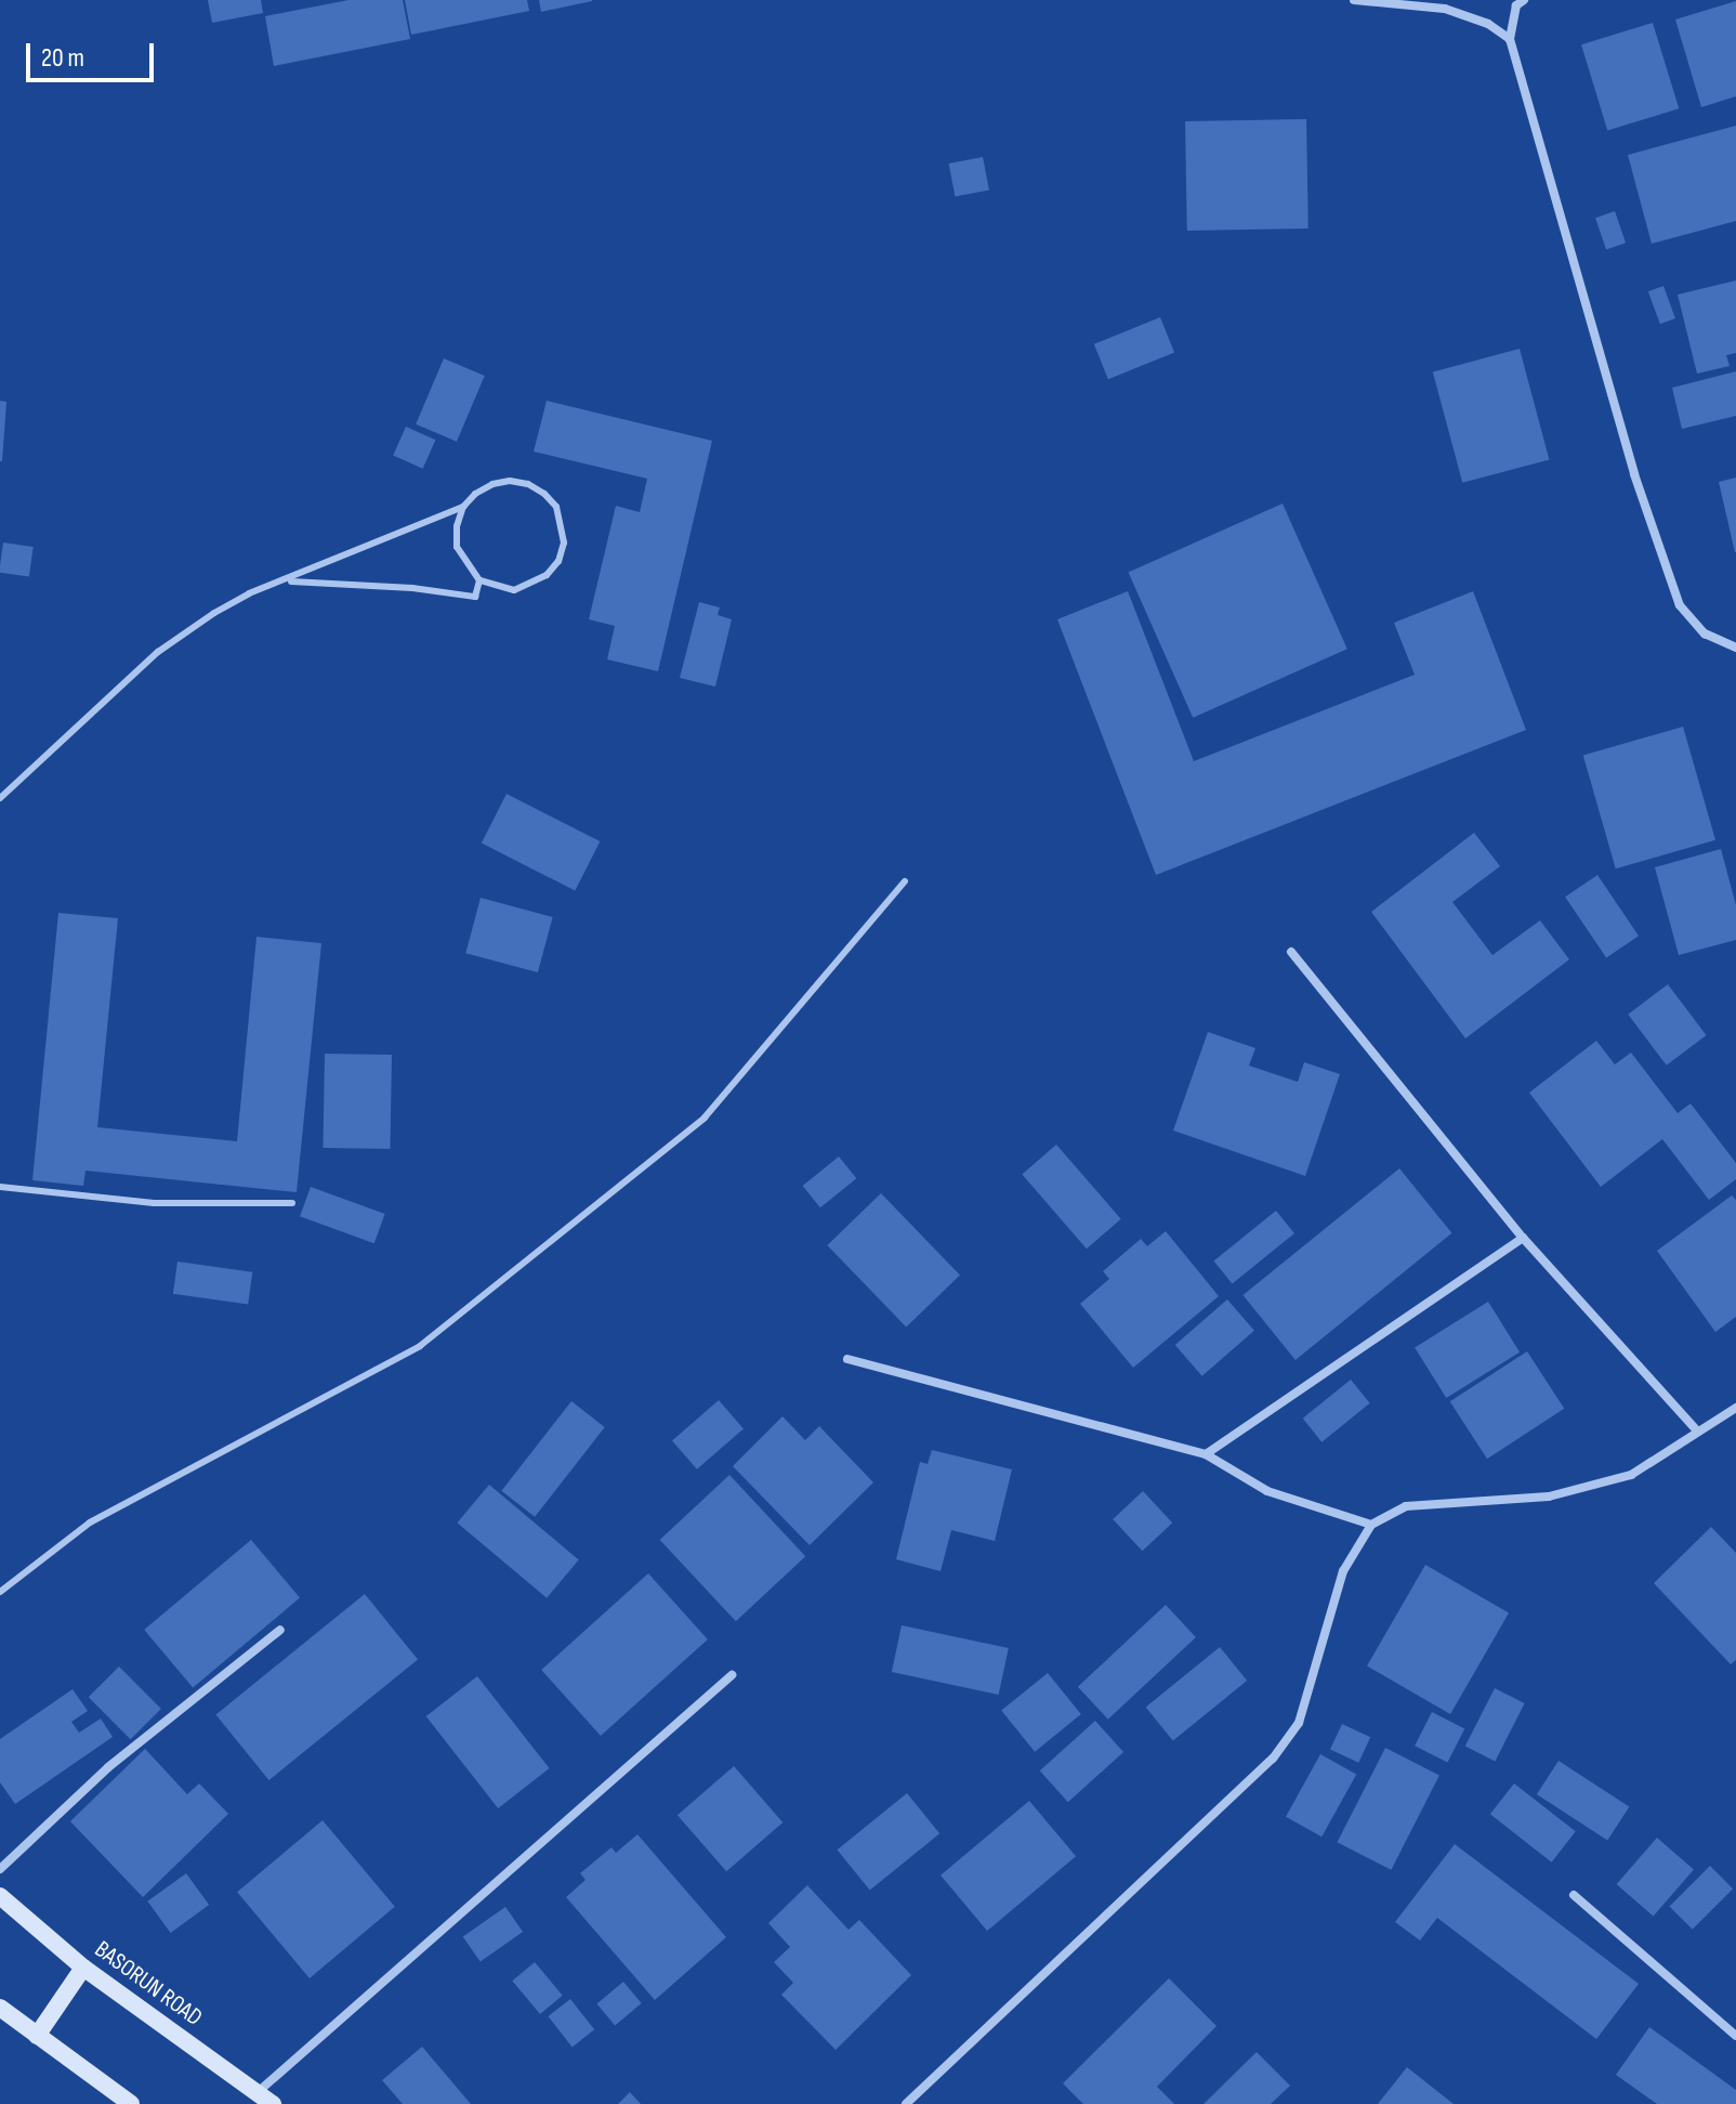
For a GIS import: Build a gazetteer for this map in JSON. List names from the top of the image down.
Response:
{
  "streets": {
    "main road": ["BASORUN ROAD"]
  },
  "scale_bar": "20 m"
}
